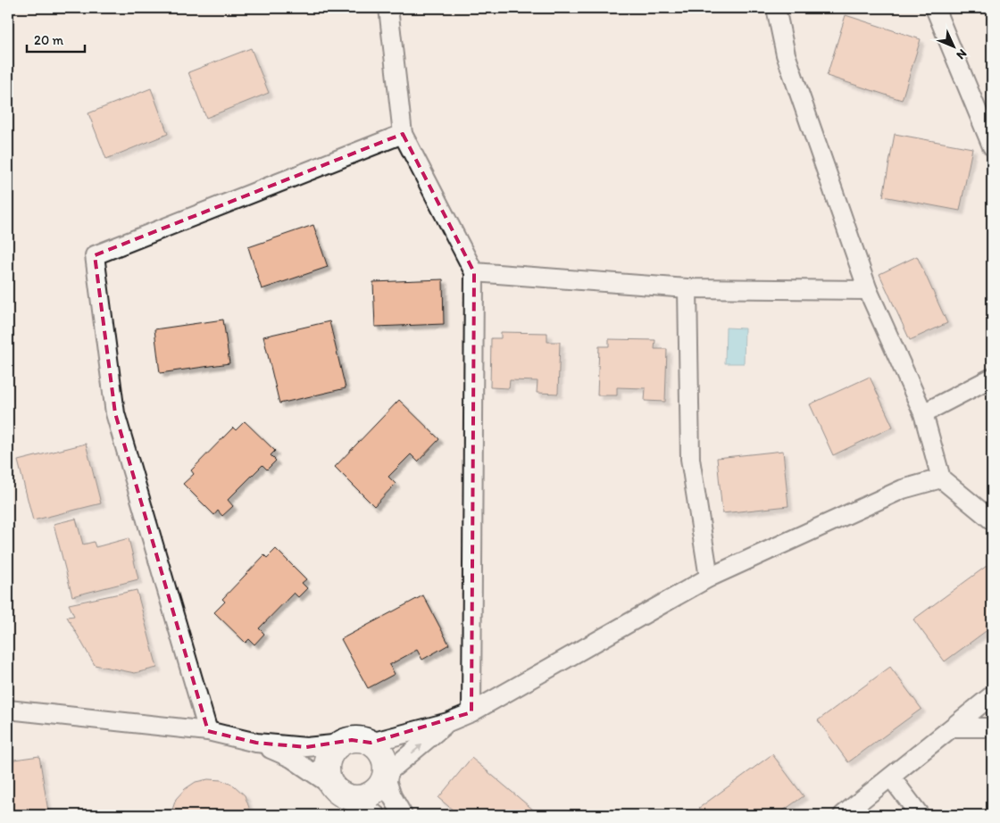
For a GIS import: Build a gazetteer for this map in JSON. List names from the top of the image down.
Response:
{
  "scale_bar": "20 m",
  "north": "bottom right"
}
